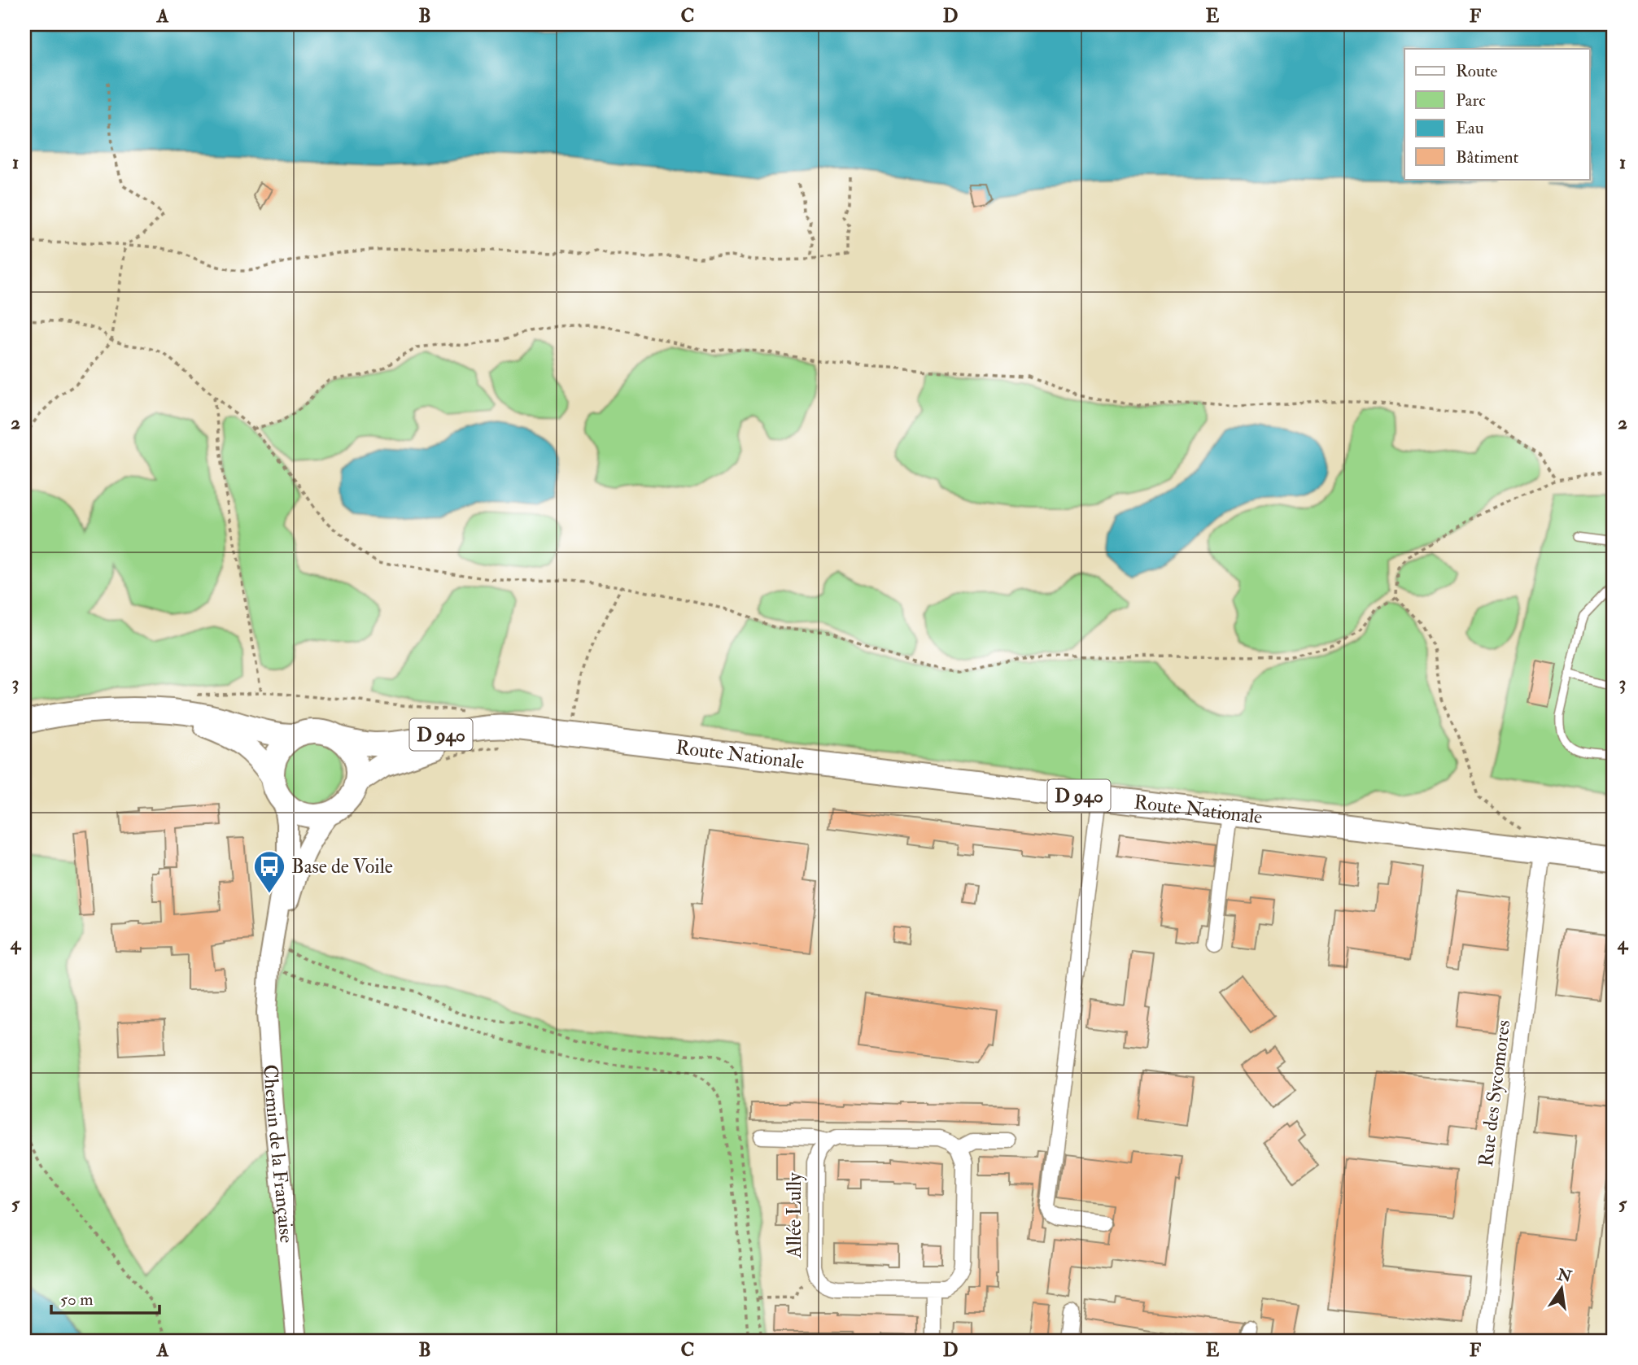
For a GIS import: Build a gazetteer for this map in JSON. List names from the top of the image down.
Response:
{
  "streets": {
    "main road": ["D 940", "Route Nationale"],
    "street": ["Rue des Sycomores", "Chemin de la Française", "Allée Lully"]
  },
  "crossings": [
    ["D 940", "Route Nationale"],
    ["D 940", "Chemin de la Française"],
    ["Route Nationale", "Rue des Sycomores"]
  ],
  "places": {
    "bus stop": ["Base de Voile"]
  },
  "legend": [
    "Route",
    "Parc",
    "Eau",
    "Bâtiment"
  ],
  "scale_bar": "50 m",
  "north": "top",
  "grid": {
    "columns": [
      "A",
      "B",
      "C",
      "D",
      "E",
      "F"
    ],
    "rows": [
      "1",
      "2",
      "3",
      "4",
      "5"
    ]
  }
}
